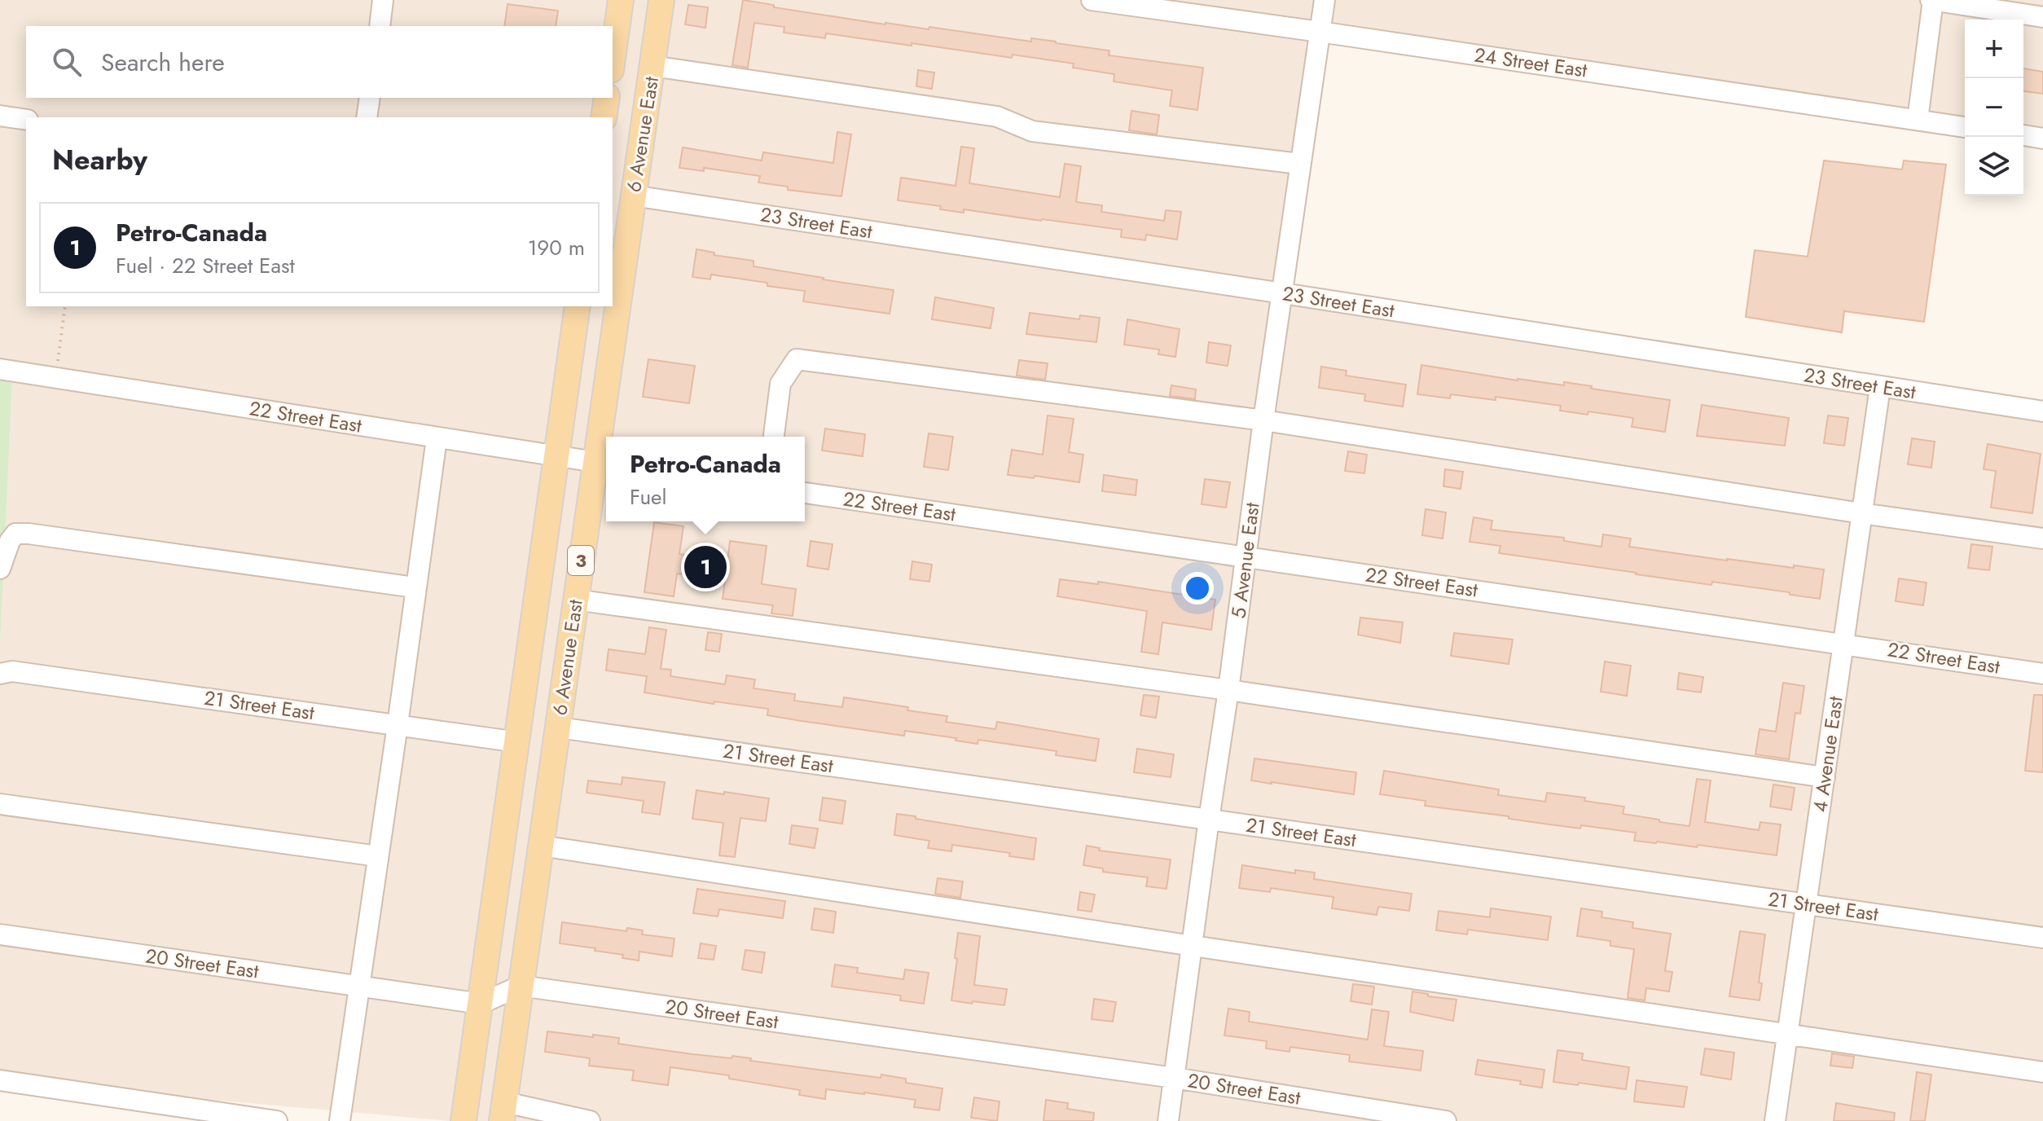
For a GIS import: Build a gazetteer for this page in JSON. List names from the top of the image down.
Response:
{
  "streets": {
    "main road": ["6 Avenue East", "3"],
    "street": [
      "24 Street East",
      "23 Street East",
      "22 Street East",
      "5 Avenue East",
      "21 Street East",
      "4 Avenue East",
      "20 Street East"
    ]
  },
  "crossings": [
    ["24 Street East", "5 Avenue East"],
    ["6 Avenue East", "23 Street East"],
    ["6 Avenue East", "22 Street East"],
    ["6 Avenue East", "21 Street East"],
    ["6 Avenue East", "20 Street East"],
    ["23 Street East", "5 Avenue East"],
    ["23 Street East", "4 Avenue East"],
    ["22 Street East", "5 Avenue East"],
    ["22 Street East", "4 Avenue East"],
    ["5 Avenue East", "21 Street East"],
    ["5 Avenue East", "20 Street East"],
    ["21 Street East", "4 Avenue East"]
  ],
  "page": {
    "map_buttons": ["+", "−"],
    "search": "Search here",
    "heading": "Nearby",
    "list": [
      {
        "mark": "1",
        "name": "Petro-Canada",
        "note": "Fuel · 22 Street East",
        "value": "190 m"
      }
    ],
    "popup": ["Petro-Canada", "Fuel"],
    "pins": "1"
  }
}
